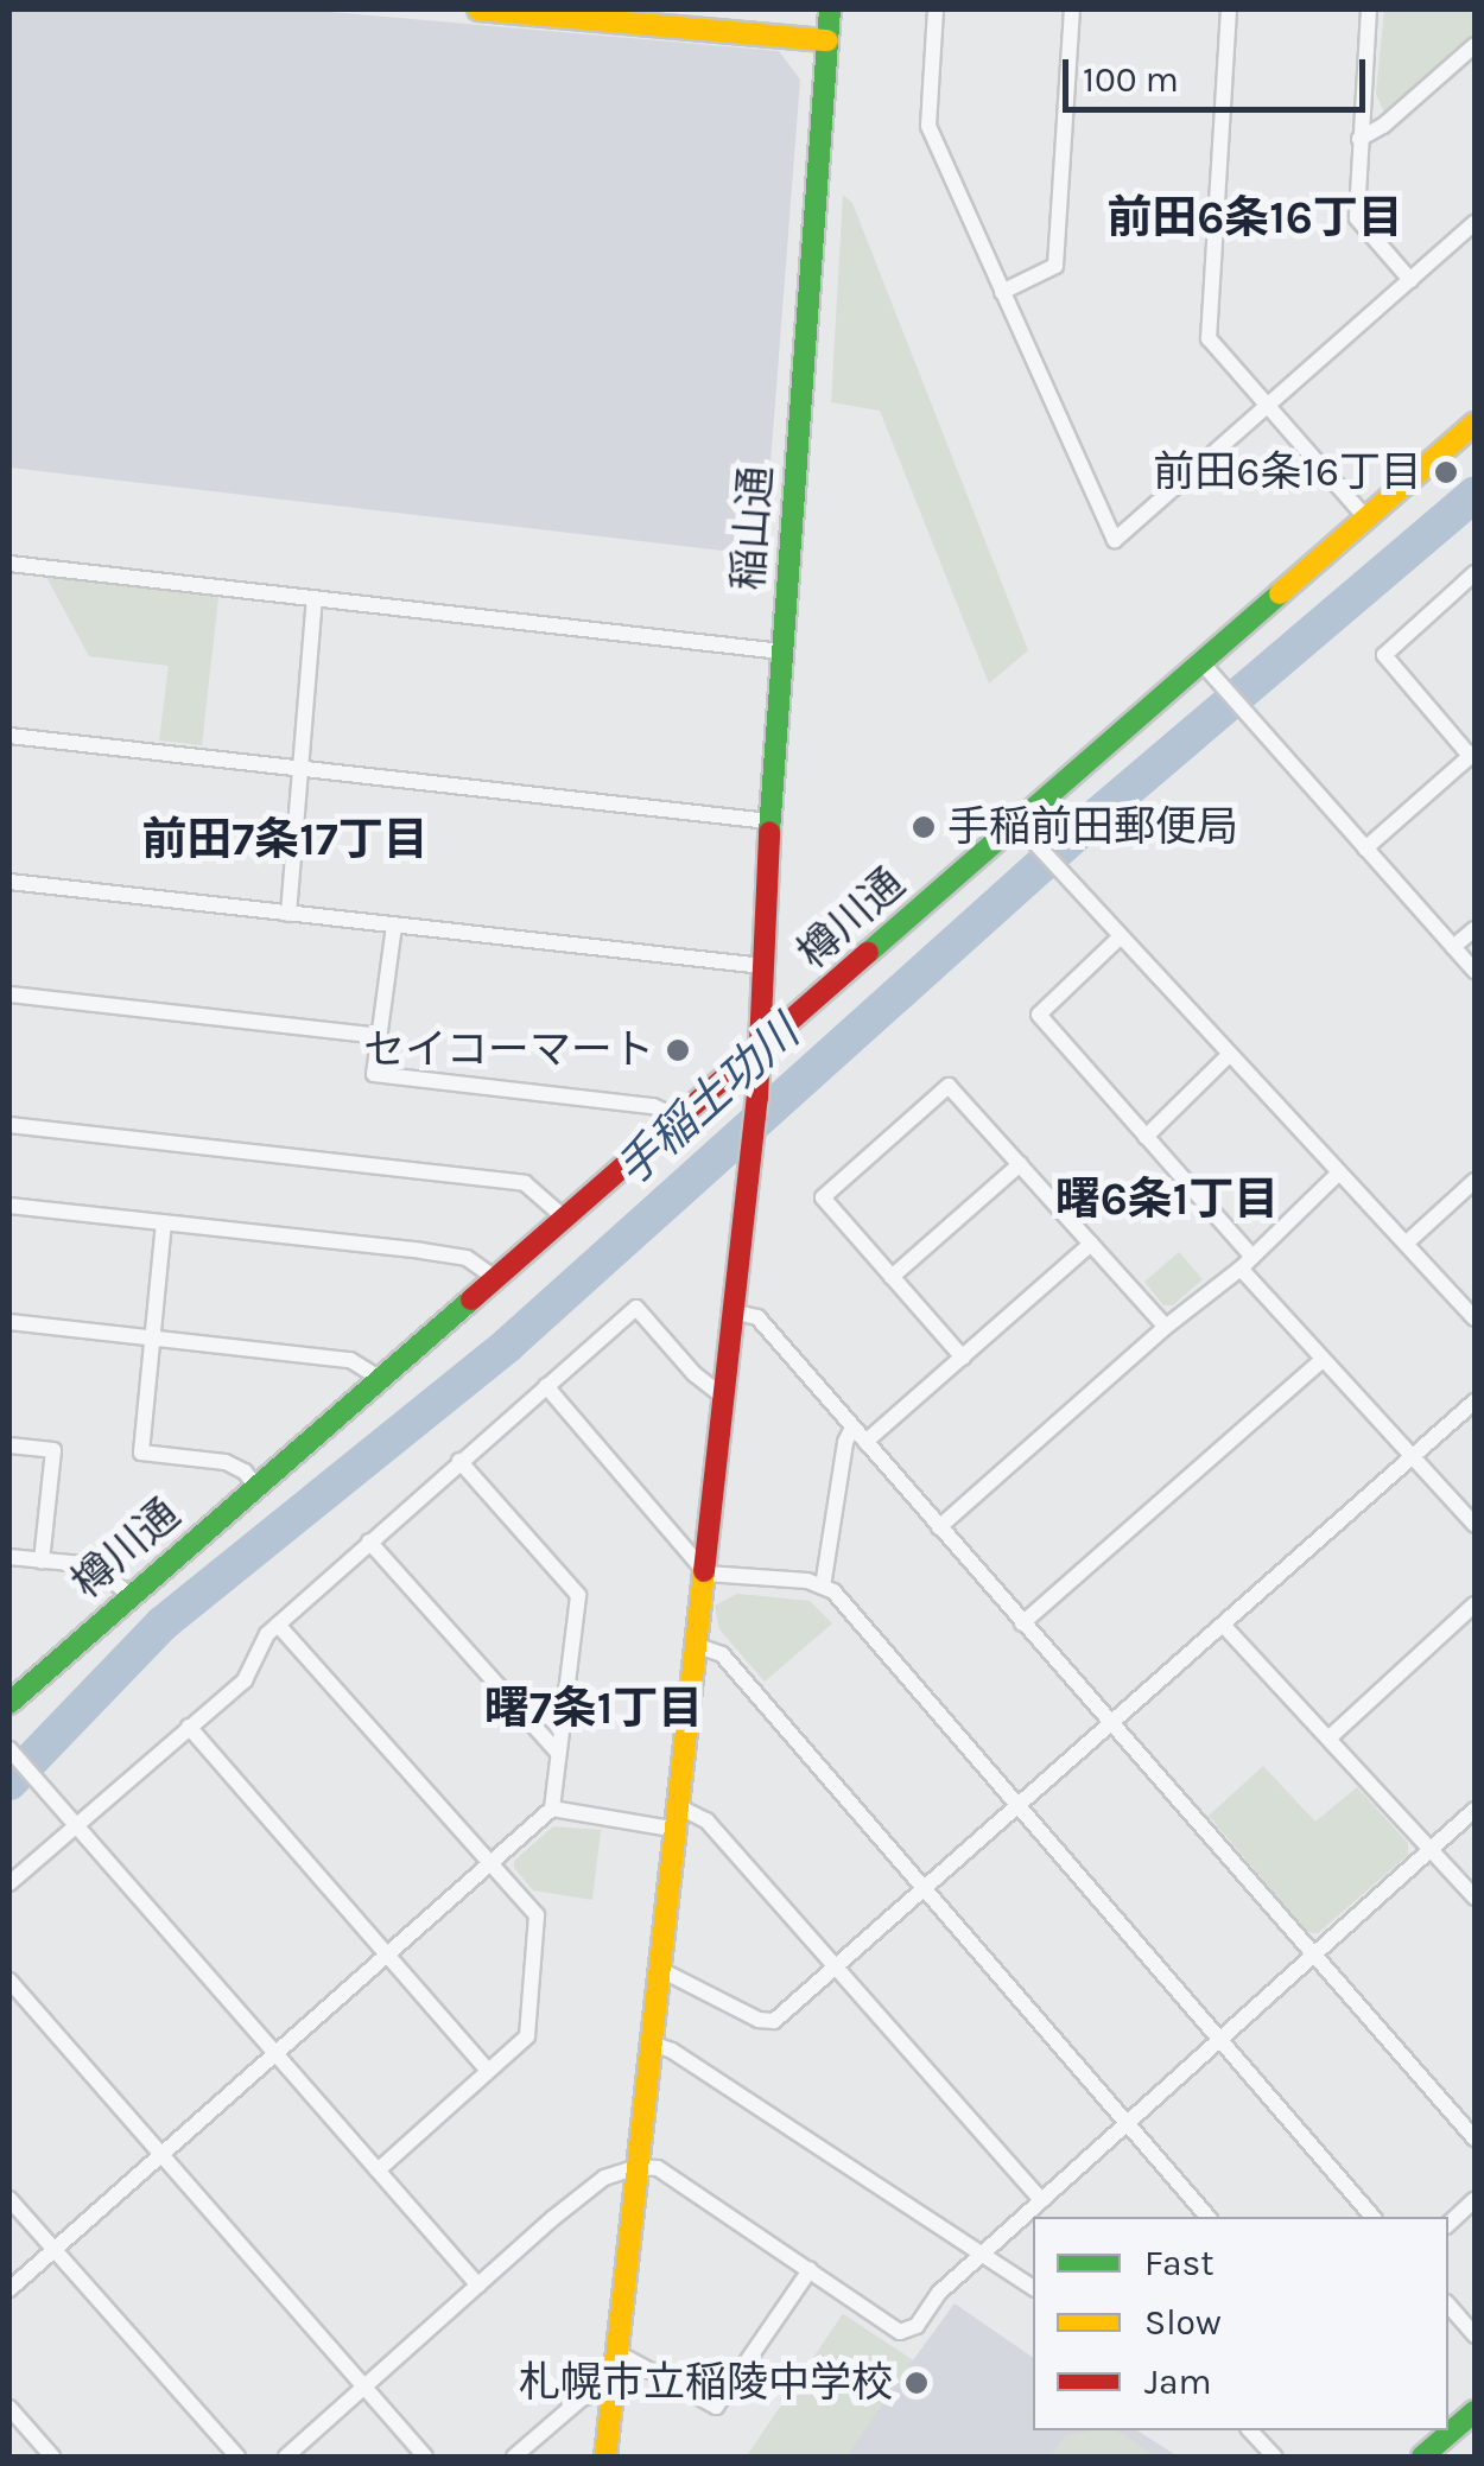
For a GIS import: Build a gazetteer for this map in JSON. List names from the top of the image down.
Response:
{
  "streets": {
    "street": ["稲山通", "樽川通"]
  },
  "crossings": [
    ["稲山通", "樽川通"]
  ],
  "districts": [
    "前田6条16丁目",
    "前田7条17丁目",
    "曙6条1丁目",
    "曙7条1丁目"
  ],
  "water": ["手稲土功川"],
  "places": [
    "前田6条16丁目",
    "手稲前田郵便局",
    "セイコーマート",
    "札幌市立稲陵中学校"
  ],
  "legend": ["Fast", "Slow", "Jam"],
  "scale_bar": "100 m"
}
